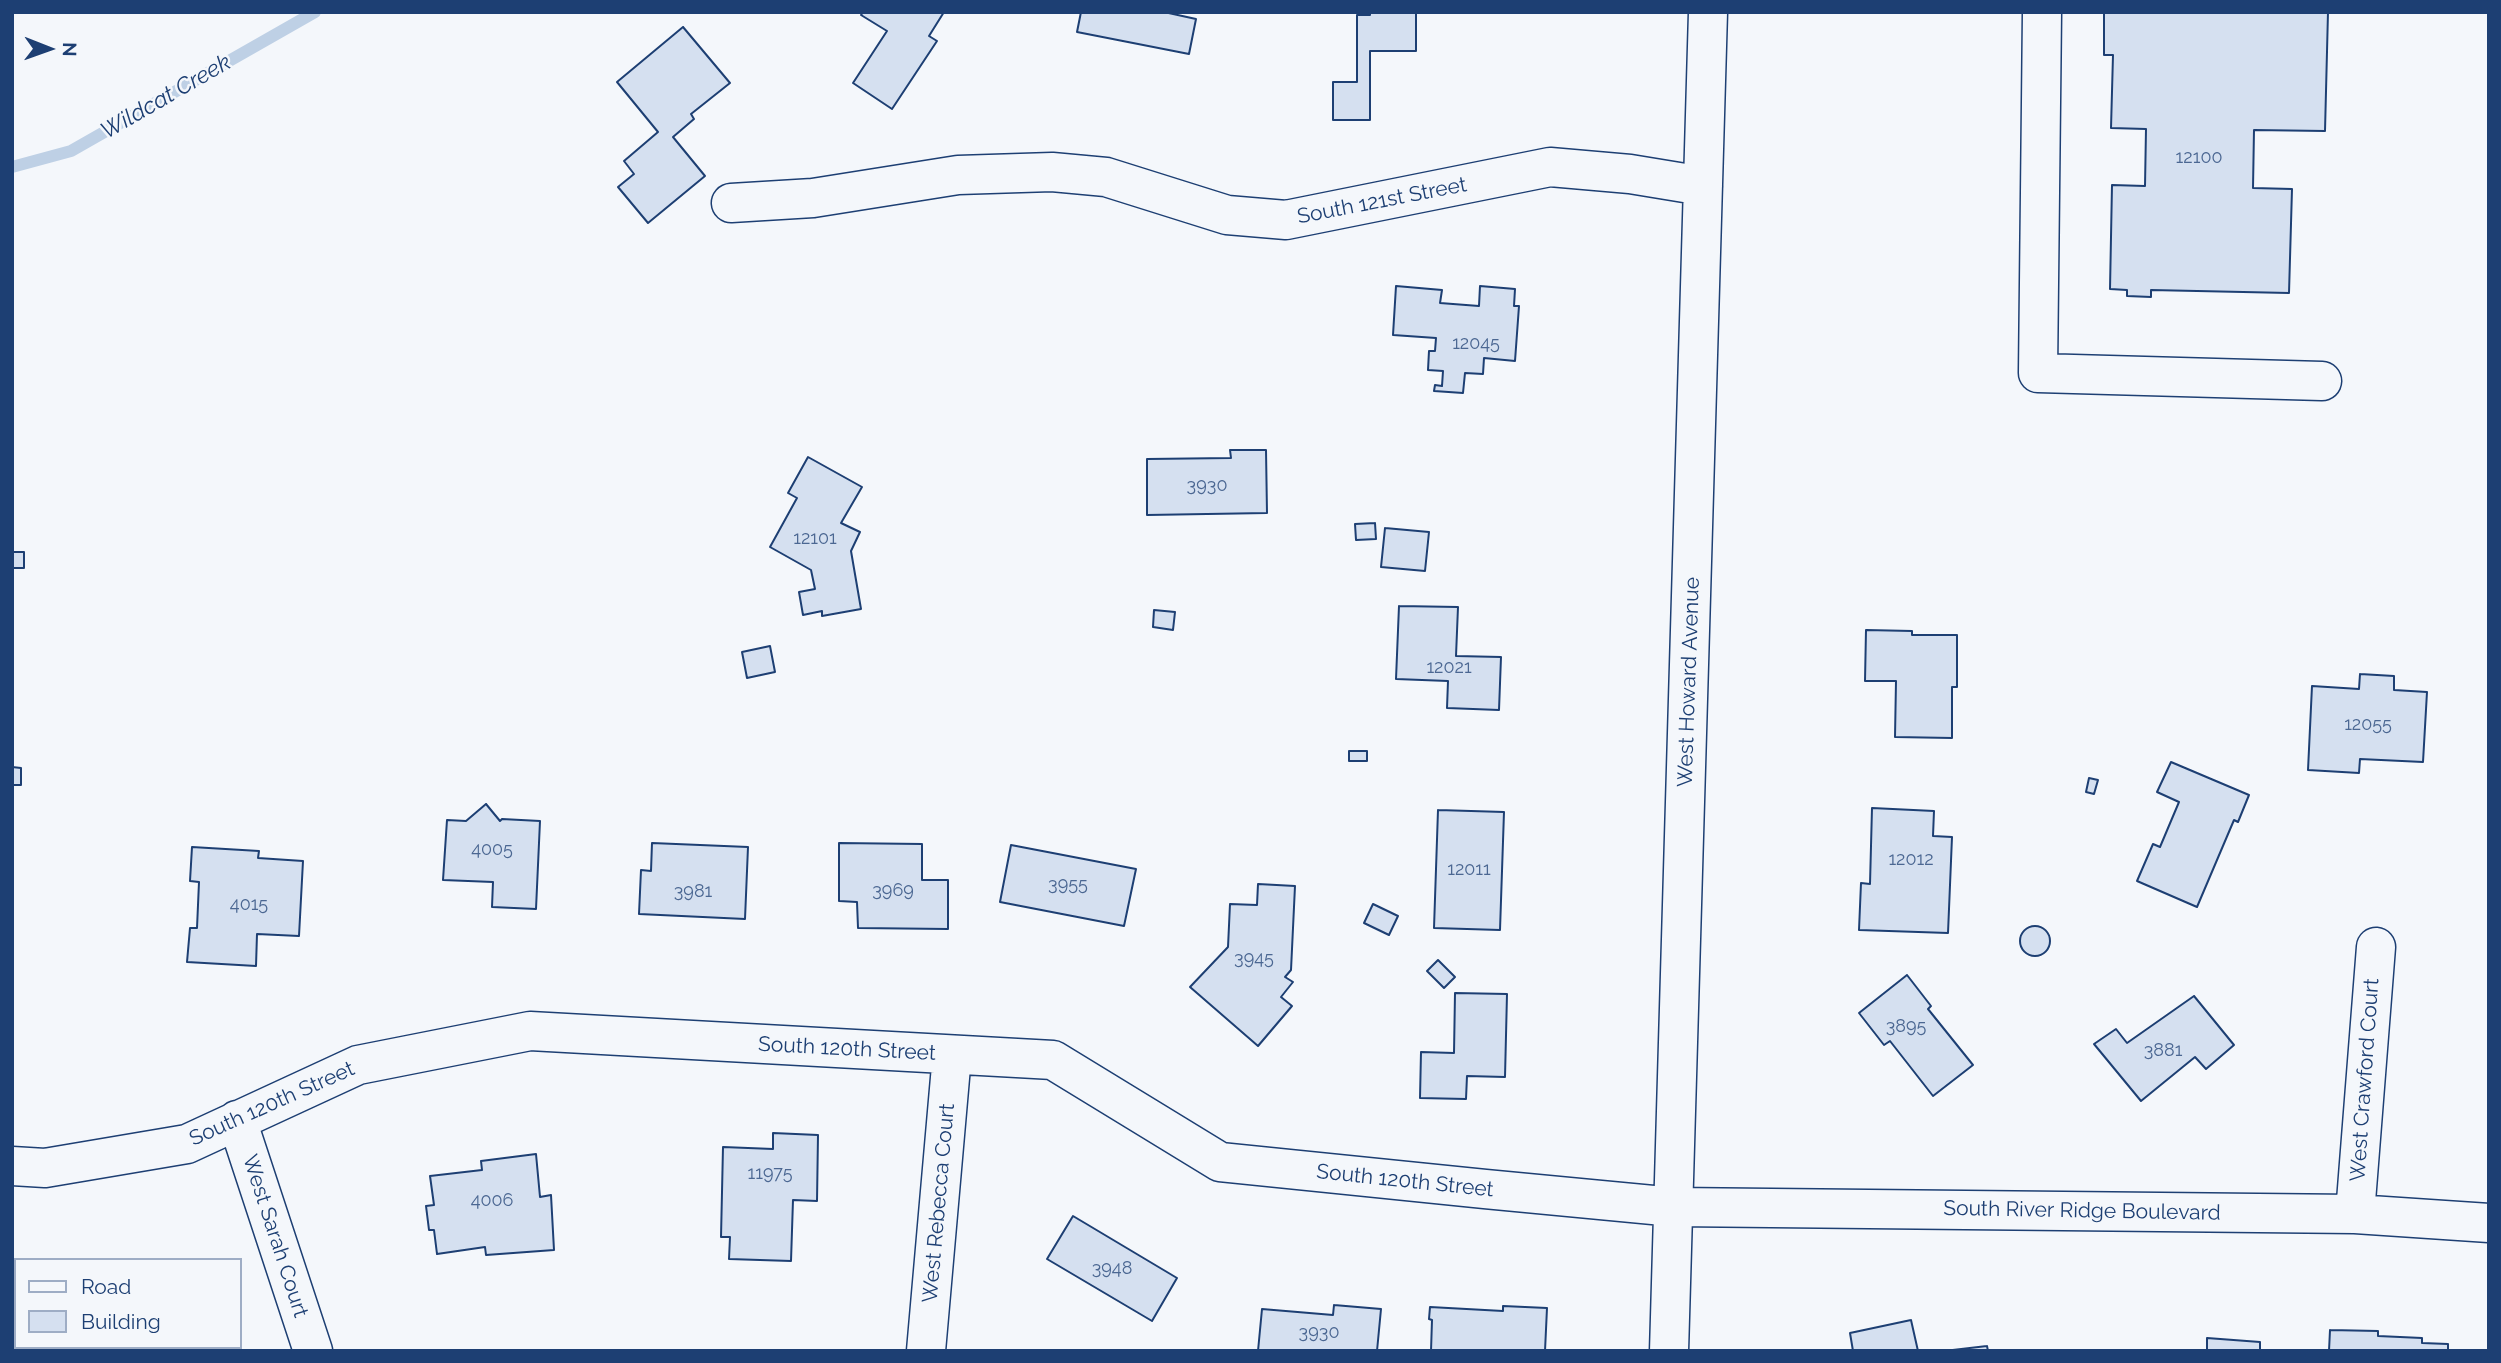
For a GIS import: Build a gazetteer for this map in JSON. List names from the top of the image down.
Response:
{
  "streets": {
    "street": [
      "South 121st Street",
      "West Howard Avenue",
      "South 120th Street",
      "West Crawford Court",
      "West Rebecca Court",
      "South River Ridge Boulevard",
      "West Sarah Court"
    ]
  },
  "crossings": [
    ["South 121st Street", "West Howard Avenue"],
    ["West Howard Avenue", "South 120th Street"],
    ["West Howard Avenue", "South River Ridge Boulevard"],
    ["South 120th Street", "West Rebecca Court"],
    ["South 120th Street", "South River Ridge Boulevard"],
    ["South 120th Street", "West Sarah Court"],
    ["West Crawford Court", "South River Ridge Boulevard"]
  ],
  "water": ["Wildcat Creek"],
  "house_numbers": [
    "12100",
    "12045",
    "3930",
    "12101",
    "12021",
    "12055",
    "4005",
    "12012",
    "12011",
    "3955",
    "3969",
    "3981",
    "4015",
    "3945",
    "3895",
    "3881",
    "11975",
    "4006",
    "3948",
    "3930"
  ],
  "legend": ["Road", "Building"],
  "north": "right"
}
